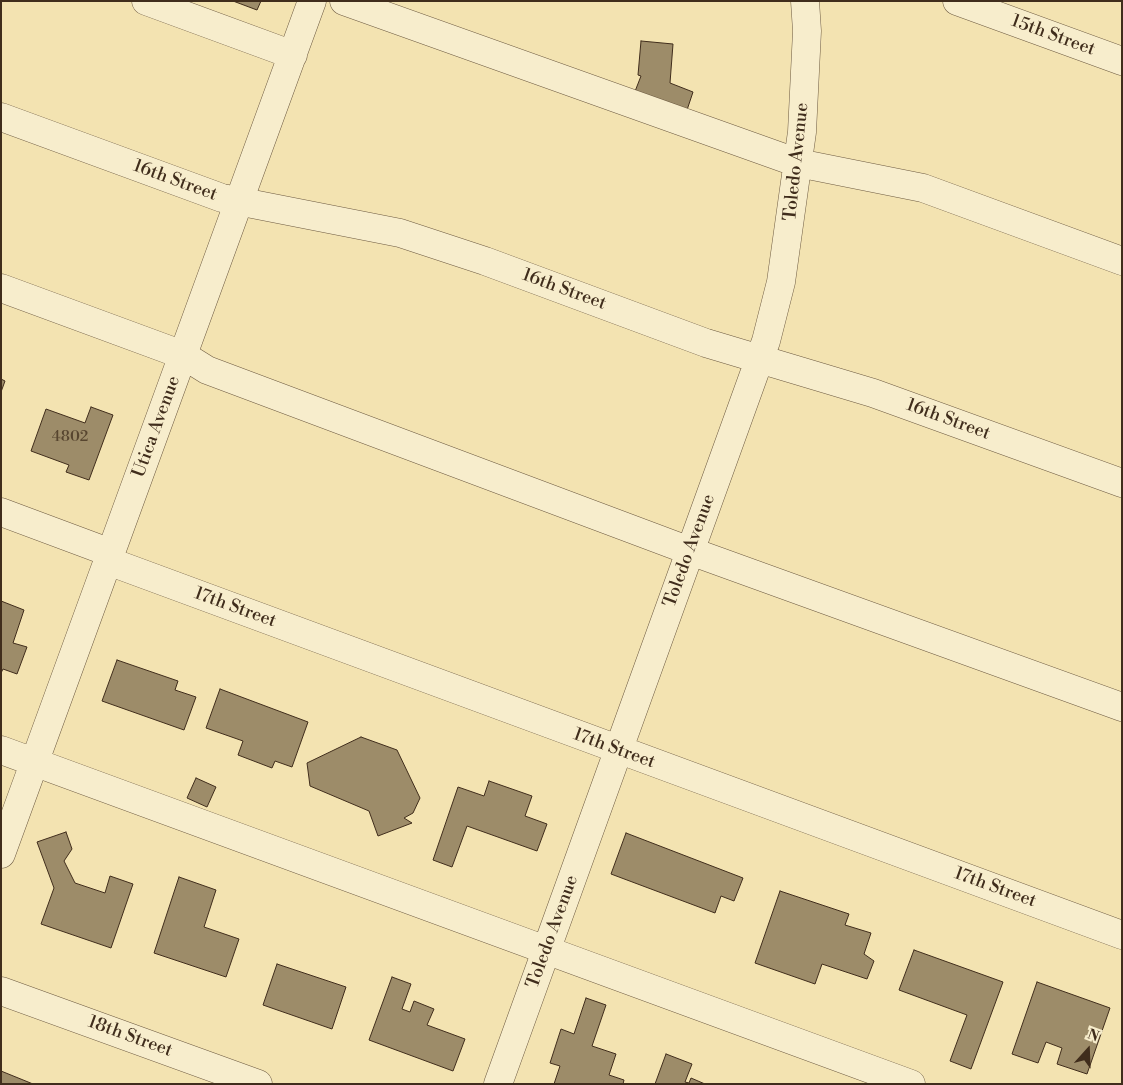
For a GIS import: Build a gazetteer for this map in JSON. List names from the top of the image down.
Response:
{
  "streets": {
    "street": [
      "15th Street",
      "Toledo Avenue",
      "16th Street",
      "Utica Avenue",
      "17th Street",
      "18th Street"
    ]
  },
  "crossings": [
    ["Toledo Avenue", "16th Street"],
    ["Toledo Avenue", "17th Street"],
    ["16th Street", "Utica Avenue"],
    ["Utica Avenue", "17th Street"]
  ],
  "house_numbers": ["4802"],
  "north": "top"
}
